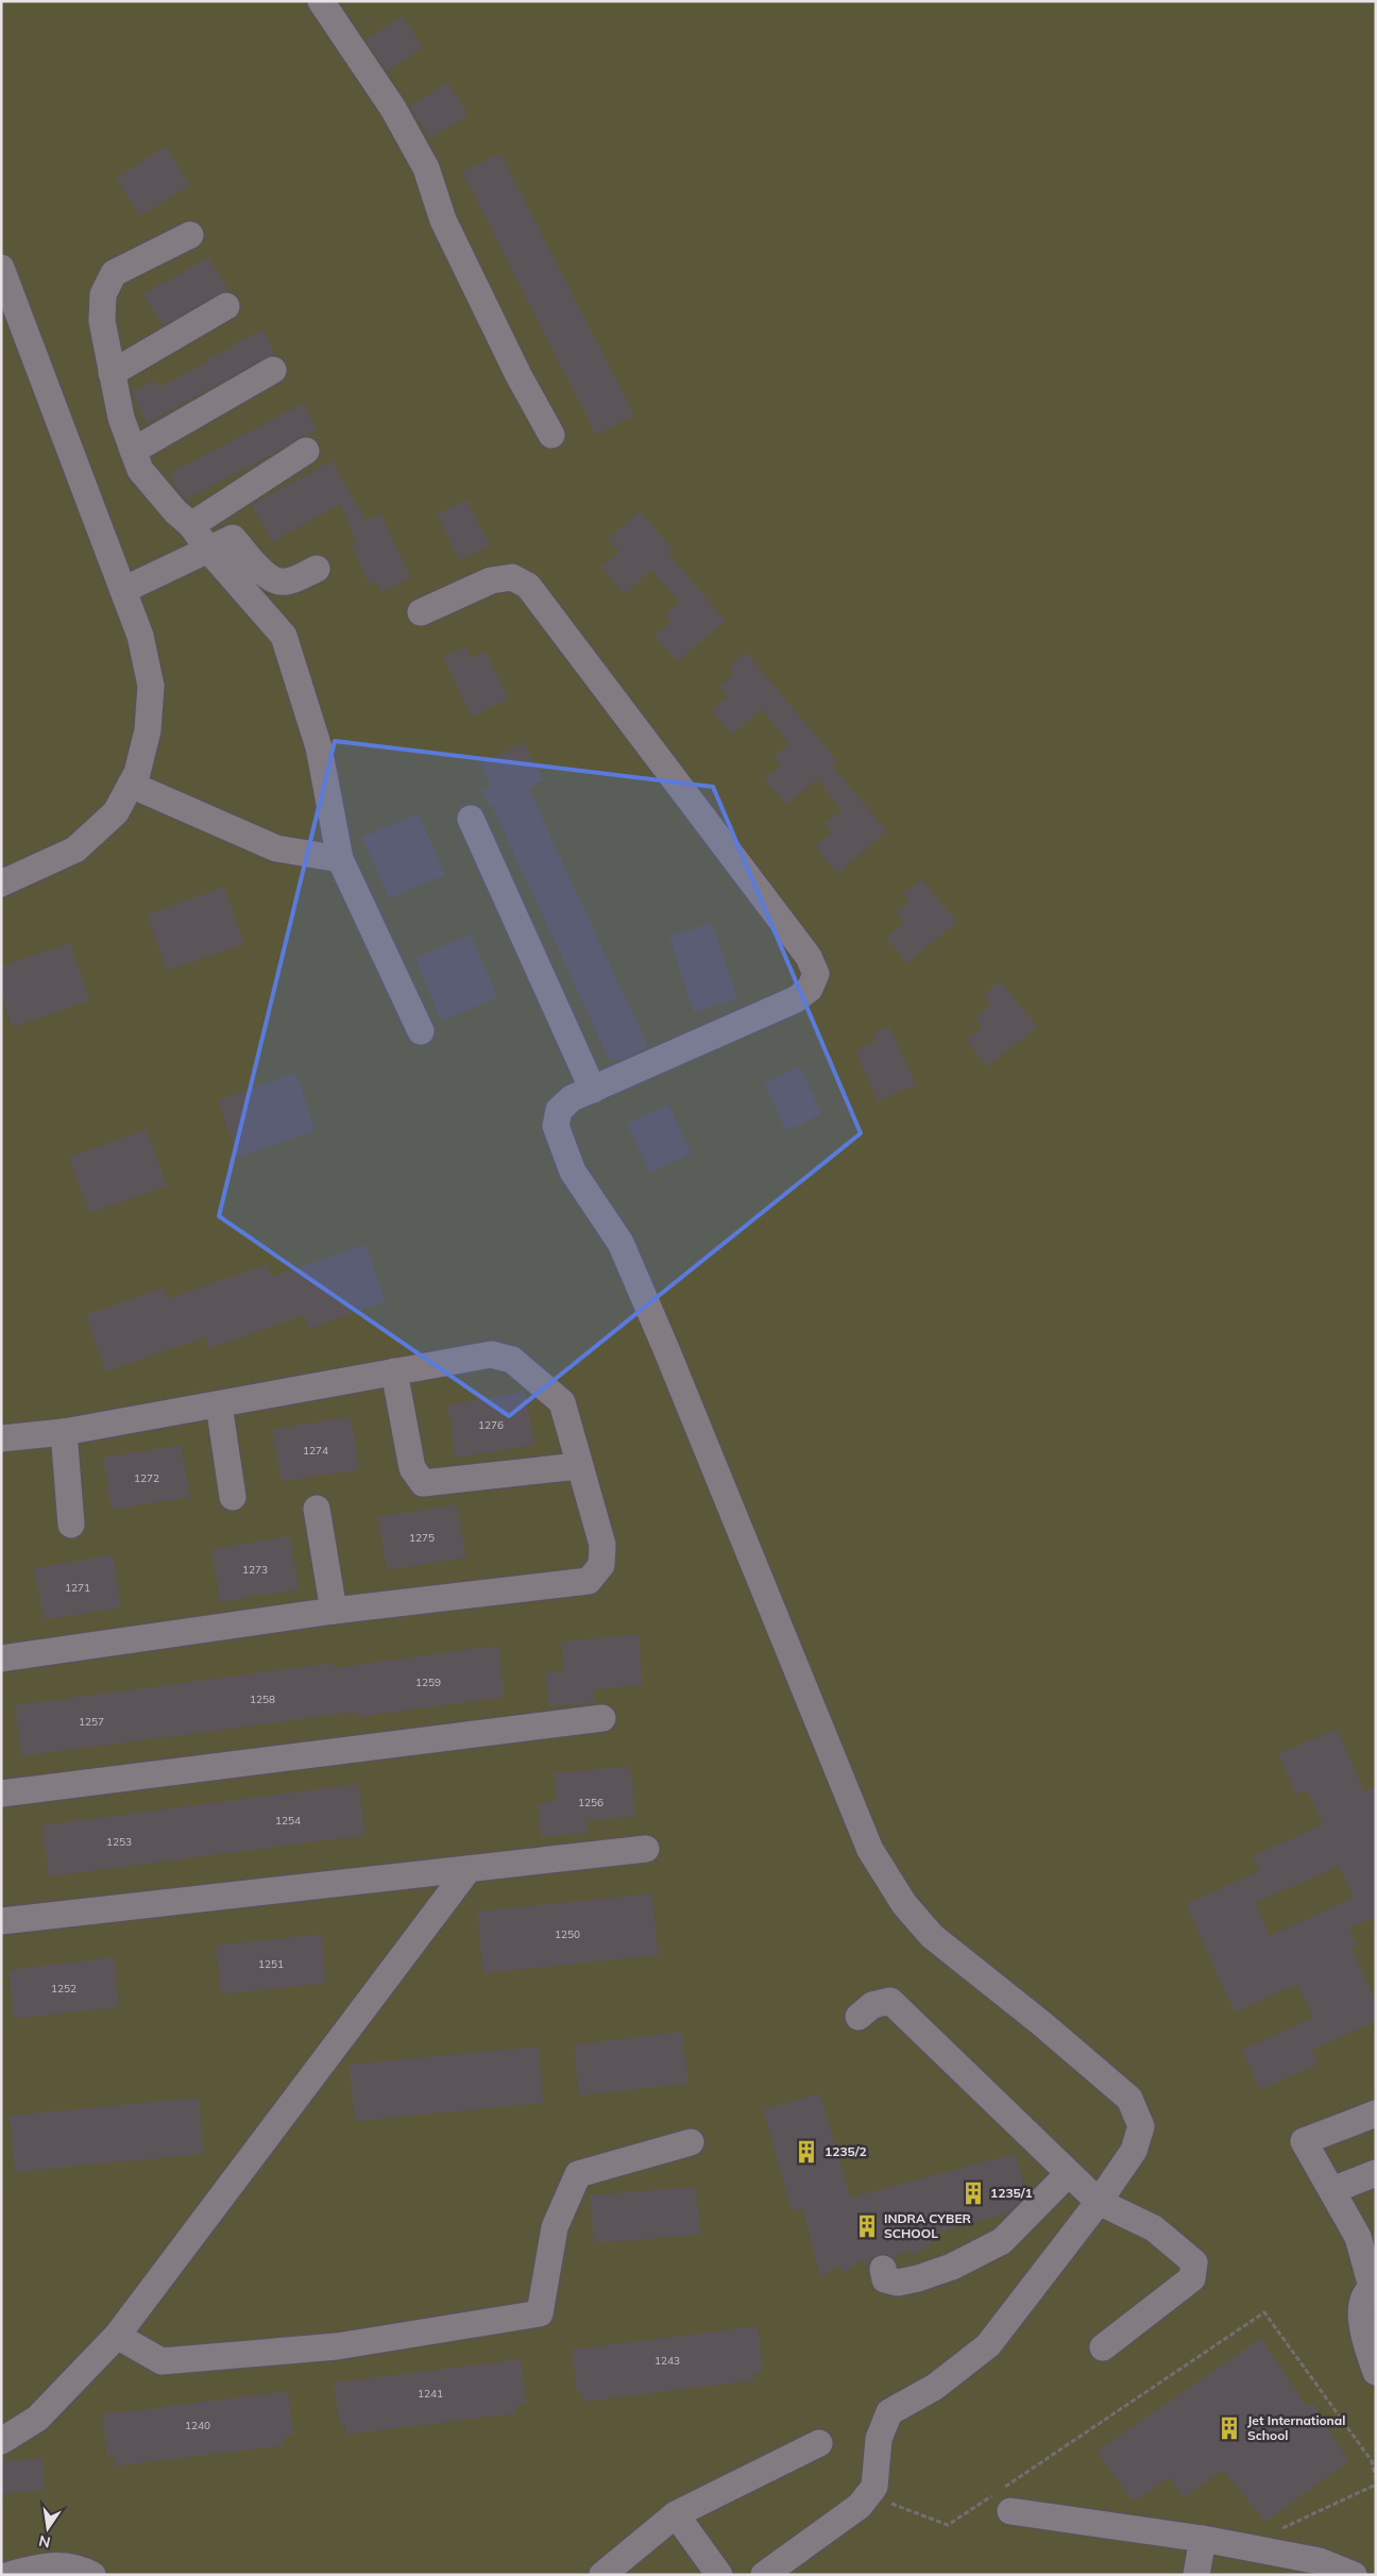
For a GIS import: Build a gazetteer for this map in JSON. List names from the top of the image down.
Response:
{
  "places": {
    "building": [
      "1235/2",
      "1235/1",
      "INDRA CYBER SCHOOL",
      "Jet International School"
    ]
  },
  "house_numbers": [
    "1276",
    "1274",
    "1272",
    "1275",
    "1273",
    "1271",
    "1259",
    "1258",
    "1257",
    "1256",
    "1254",
    "1253",
    "1250",
    "1251",
    "1252",
    "1243",
    "1241",
    "1240"
  ],
  "north": "bottom"
}
